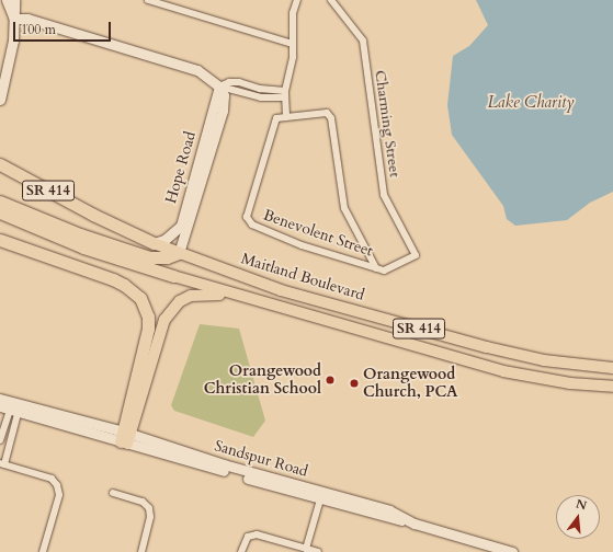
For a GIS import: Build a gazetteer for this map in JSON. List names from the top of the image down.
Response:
{
  "streets": {
    "highway": ["SR 414", "Maitland Boulevard"],
    "main road": ["Hope Road", "Sandspur Road"],
    "street": ["Charming Street", "Benevolent Street"]
  },
  "crossings": [
    ["Charming Street", "Benevolent Street"],
    ["Hope Road", "Maitland Boulevard"]
  ],
  "water": ["Lake Charity"],
  "places": ["Orangewood Christian School", "Orangewood Church, PCA"],
  "scale_bar": "100 m",
  "north": "top"
}
